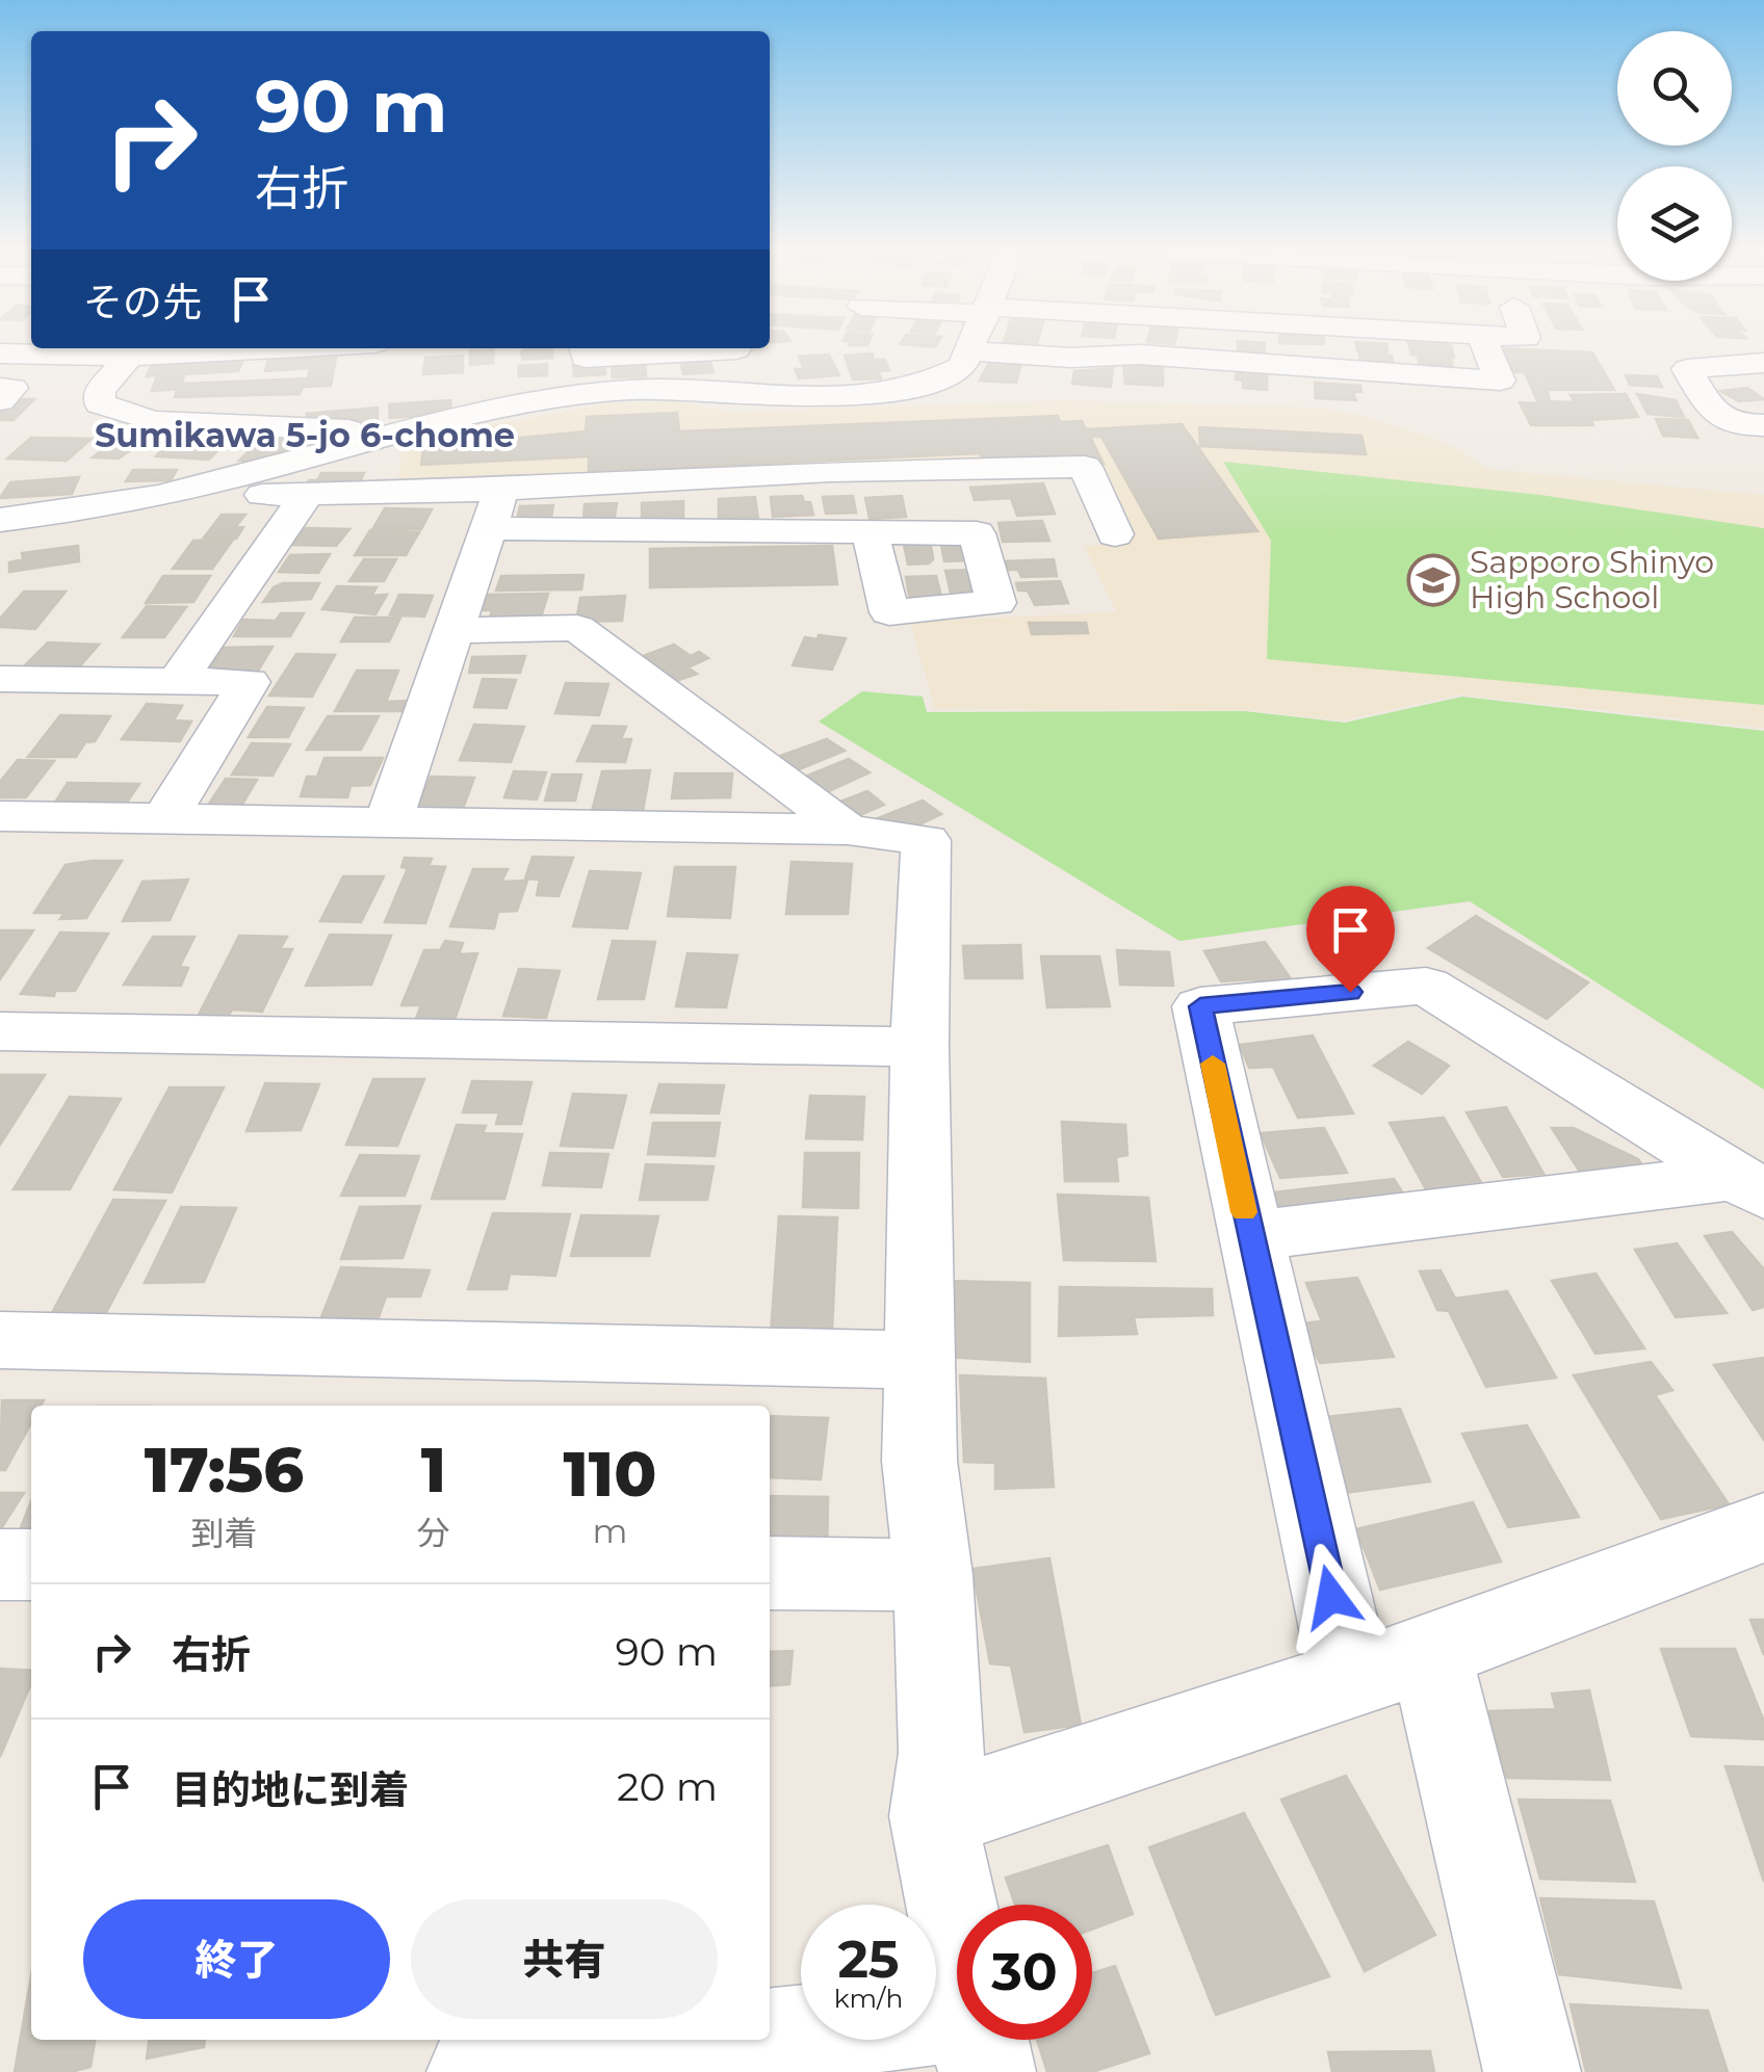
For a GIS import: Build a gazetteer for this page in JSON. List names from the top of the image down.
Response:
{
  "districts": ["Sumikawa 5-jo 6-chome"],
  "places": {
    "school or university": ["Sapporo Shinyo High School"]
  },
  "page": {
    "turn": ["90 m", "右折"],
    "then": "その先",
    "eta": [
      "17:56",
      "到着",
      "1",
      "分",
      "110",
      "m"
    ],
    "list": [
      {
        "name": "右折",
        "value": "90 m"
      },
      {
        "name": "目的地に到着",
        "value": "20 m"
      }
    ],
    "buttons": ["終了", "共有"],
    "speed": "25 km/h",
    "limit": "30"
  }
}
